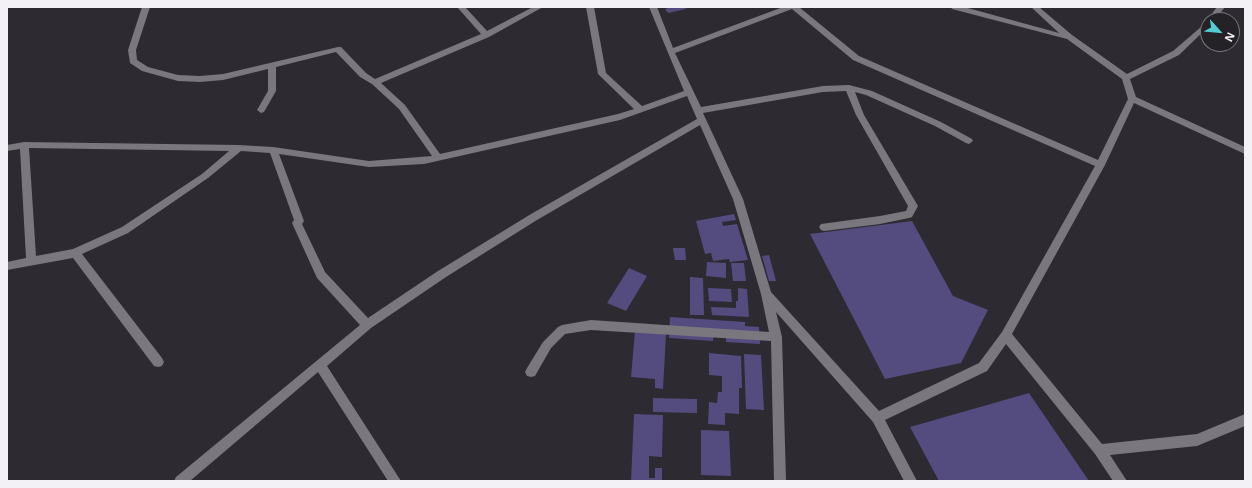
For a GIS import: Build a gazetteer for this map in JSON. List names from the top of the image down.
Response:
{
  "north": "bottom right"
}
